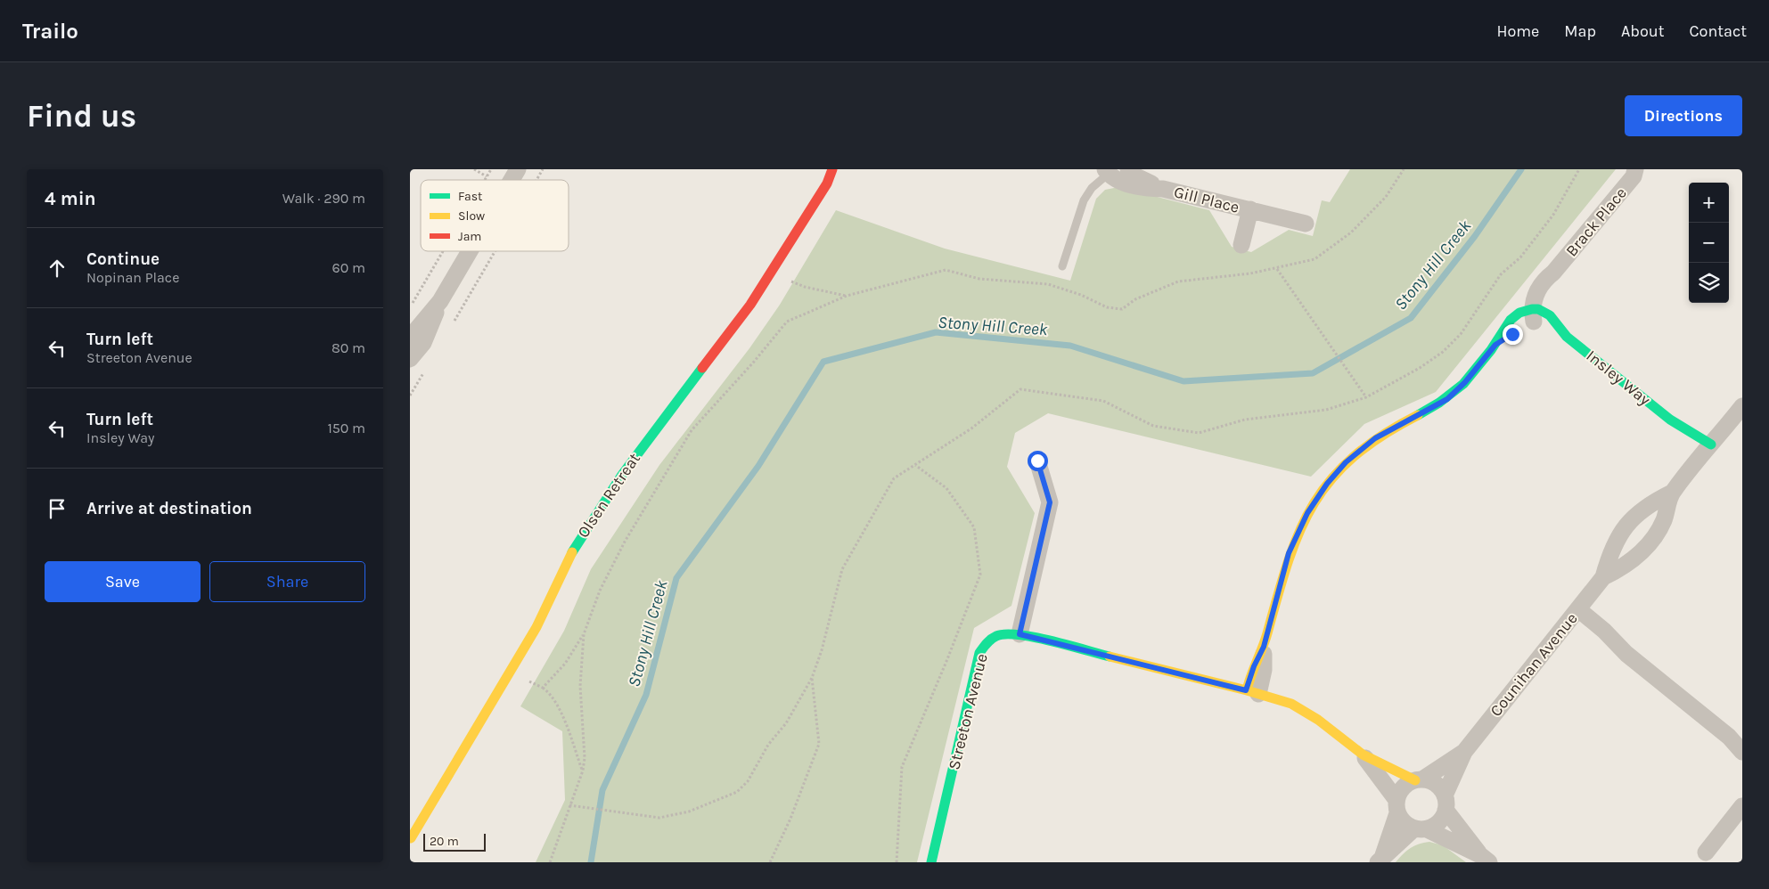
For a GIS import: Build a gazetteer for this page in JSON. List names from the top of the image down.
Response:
{
  "streets": {
    "street": [
      "Gill Place",
      "Brack Place",
      "Insley Way",
      "Olsen Retreat",
      "Counihan Avenue",
      "Streeton Avenue"
    ]
  },
  "crossings": [
    ["Brack Place", "Insley Way"],
    ["Insley Way", "Counihan Avenue"],
    ["Counihan Avenue", "Streeton Avenue"]
  ],
  "water": ["Stony Hill Creek"],
  "legend": ["Fast", "Slow", "Jam"],
  "scale_bar": "20 m",
  "page": {
    "header": "Trailo",
    "nav": [
      "Home",
      "Map",
      "About",
      "Contact"
    ],
    "buttons": [
      "Directions",
      ["Save", "Share"]
    ],
    "title": "Find us",
    "heading": ["4 min", "Walk · 290 m"],
    "map_buttons": ["+", "−"],
    "list": [
      ["Continue", "Nopinan Place", "60 m"],
      ["Turn left", "Streeton Avenue", "80 m"],
      ["Turn left", "Insley Way", "150 m"],
      "Arrive at destination"
    ],
    "scale": "20 m"
  }
}
